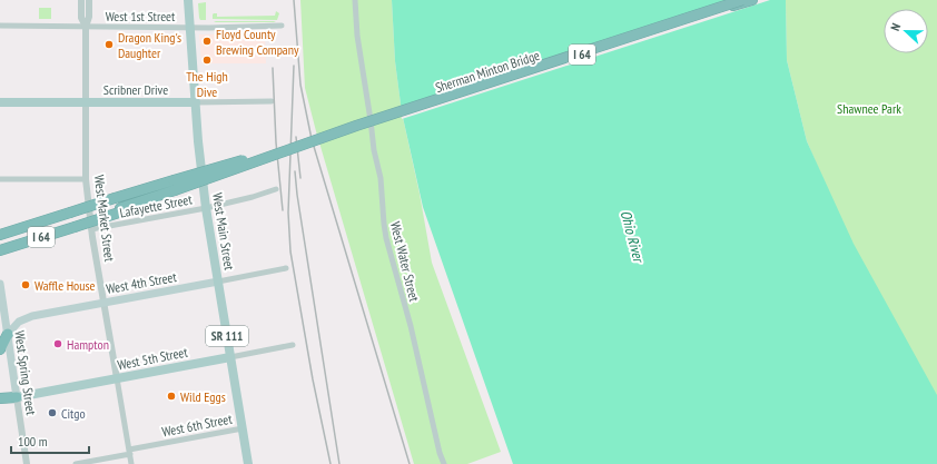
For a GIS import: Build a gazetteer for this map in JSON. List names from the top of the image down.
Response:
{
  "streets": {
    "highway": ["I 64", "Sherman Minton Bridge"],
    "main road": [
      "Scribner Drive",
      "West Main Street",
      "West 4th Street",
      "SR 111",
      "West 5th Street",
      "West Spring Street"
    ],
    "street": [
      "West 1st Street",
      "Lafayette Street",
      "West Market Street",
      "West Water Street",
      "West 6th Street"
    ]
  },
  "crossings": [
    ["West 1st Street", "West Market Street"],
    ["West 1st Street", "West Main Street"],
    ["I 64", "Sherman Minton Bridge"],
    ["Scribner Drive", "West Market Street"],
    ["Scribner Drive", "West Main Street"],
    ["Lafayette Street", "West Market Street"],
    ["Lafayette Street", "West Main Street"],
    ["West Market Street", "West 4th Street"],
    ["West Market Street", "West 5th Street"],
    ["West Market Street", "West 6th Street"],
    ["West Main Street", "West 4th Street"],
    ["West Main Street", "West 5th Street"],
    ["West Main Street", "West 6th Street"],
    ["West 4th Street", "West Spring Street"],
    ["West 5th Street", "West Spring Street"]
  ],
  "water": ["Ohio River"],
  "parks": ["Shawnee Park"],
  "places": [
    "Floyd County Brewing Company",
    "Dragon King's Daughter",
    "The High Dive",
    "Waffle House",
    "Hampton",
    "Wild Eggs",
    "Citgo"
  ],
  "scale_bar": "100 m",
  "north": "left"
}
